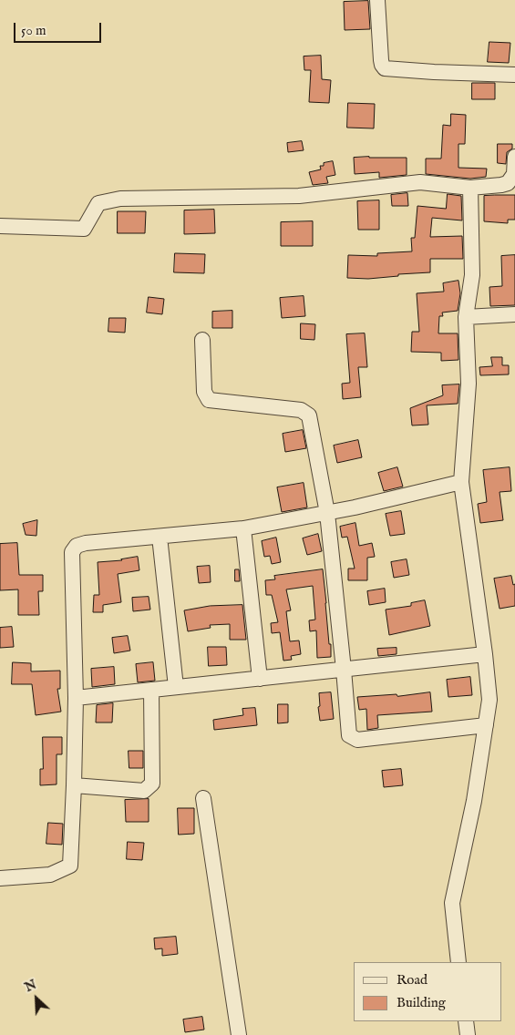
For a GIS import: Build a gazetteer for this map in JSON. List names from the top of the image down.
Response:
{
  "legend": ["Road", "Building"],
  "scale_bar": "50 m",
  "north": "top left"
}
